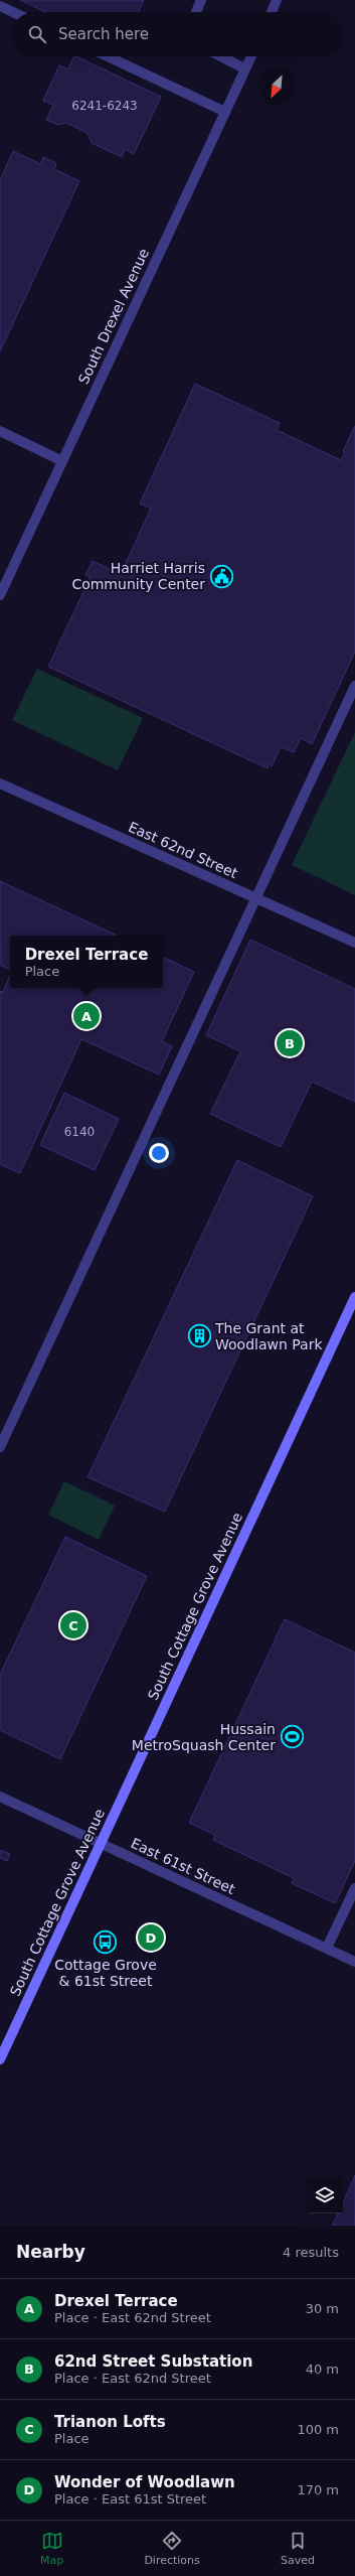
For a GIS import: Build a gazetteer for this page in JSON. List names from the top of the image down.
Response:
{
  "streets": {
    "main road": ["South Cottage Grove Avenue"],
    "street": ["South Drexel Avenue", "East 62nd Street", "East 61st Street"]
  },
  "crossings": [
    ["South Cottage Grove Avenue", "East 61st Street"]
  ],
  "places": {
    "public building": ["Harriet Harris Community Center"],
    "building": ["The Grant at Woodlawn Park"],
    "sports": ["Hussain MetroSquash Center"],
    "bus stop": ["Cottage Grove & 61st Street"]
  },
  "house_numbers": ["6241-6243", "6140"],
  "north": "bottom left",
  "page": {
    "search": "Search here",
    "popup": ["Drexel Terrace", "Place"],
    "pins": [
      "A",
      "B",
      "C",
      "D"
    ],
    "heading": ["Nearby", "4 results"],
    "list": [
      {
        "mark": "A",
        "name": "Drexel Terrace",
        "note": "Place · East 62nd Street",
        "value": "30 m"
      },
      {
        "mark": "B",
        "name": "62nd Street Substation",
        "note": "Place · East 62nd Street",
        "value": "40 m"
      },
      {
        "mark": "C",
        "name": "Trianon Lofts",
        "note": "Place",
        "value": "100 m"
      },
      {
        "mark": "D",
        "name": "Wonder of Woodlawn",
        "note": "Place · East 61st Street",
        "value": "170 m"
      }
    ],
    "nav": ["Map", "Directions", "Saved"]
  }
}
